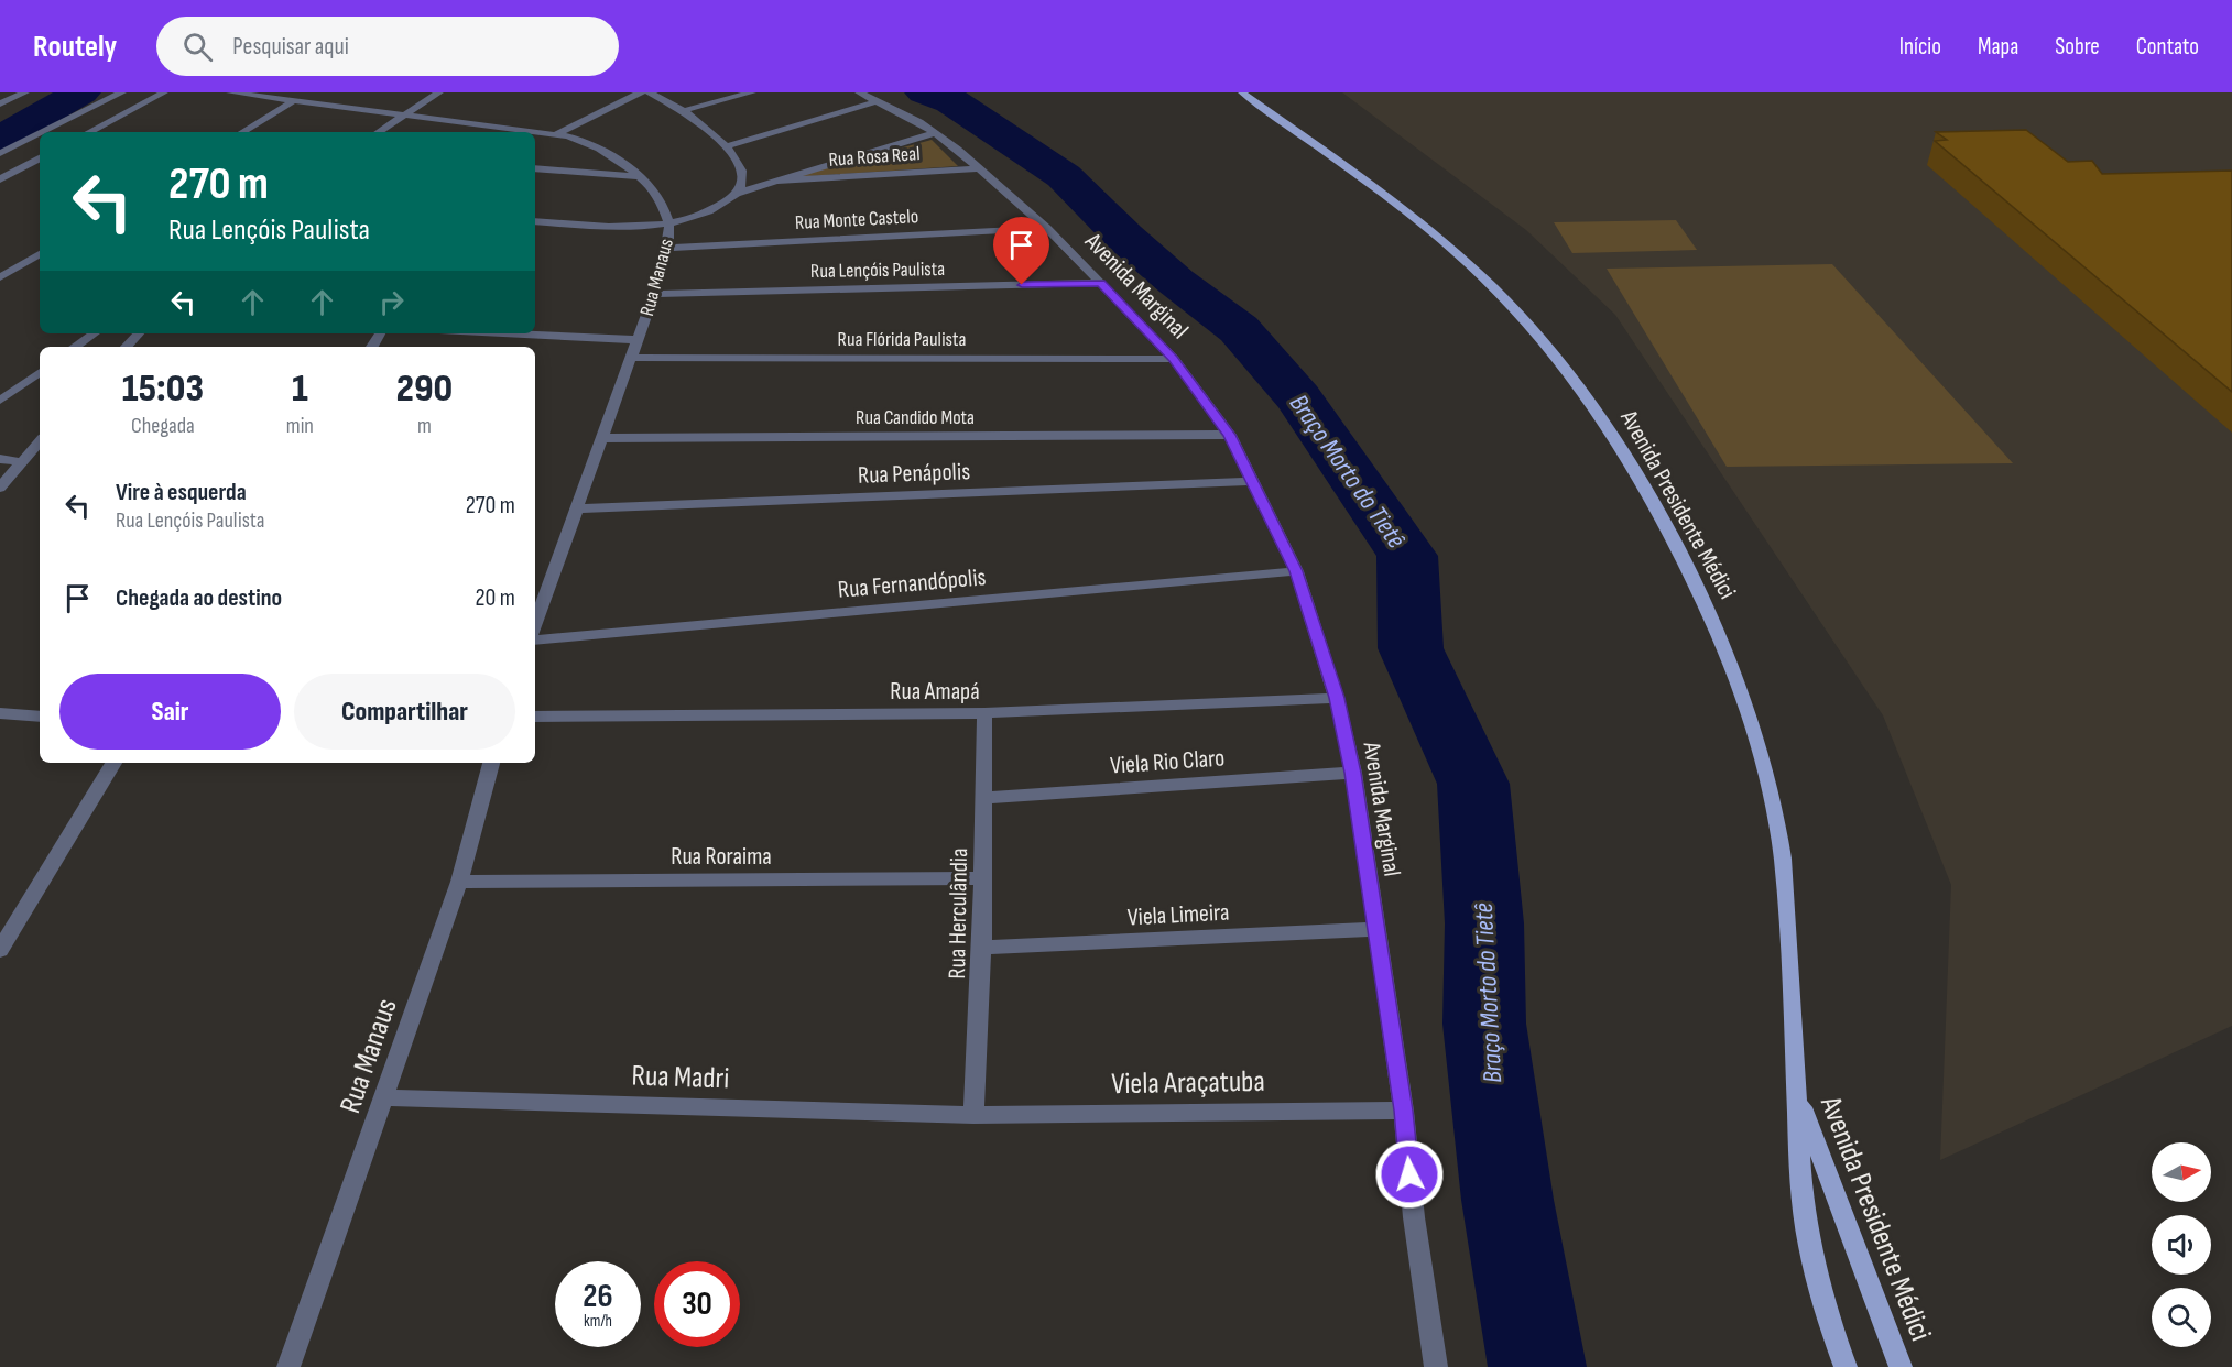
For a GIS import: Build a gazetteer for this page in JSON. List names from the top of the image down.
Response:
{
  "streets": {
    "main road": ["Avenida Presidente Médici"],
    "street": [
      "Rua Rosa Real",
      "Rua Monte Castelo",
      "Rua Lençóis Paulista",
      "Rua Manaus",
      "Avenida Marginal",
      "Rua Flórida Paulista",
      "Rua Candido Mota",
      "Rua Penápolis",
      "Rua Fernandópolis",
      "Rua Amapá",
      "Viela Rio Claro",
      "Rua Roraima",
      "Rua Herculândia",
      "Viela Limeira",
      "Rua Madri",
      "Viela Araçatuba"
    ]
  },
  "crossings": [
    ["Rua Rosa Real", "Avenida Marginal"],
    ["Rua Monte Castelo", "Rua Manaus"],
    ["Rua Monte Castelo", "Avenida Marginal"],
    ["Rua Lençóis Paulista", "Rua Manaus"],
    ["Rua Lençóis Paulista", "Avenida Marginal"],
    ["Rua Manaus", "Rua Flórida Paulista"],
    ["Rua Manaus", "Rua Candido Mota"],
    ["Rua Manaus", "Rua Penápolis"],
    ["Rua Manaus", "Rua Roraima"],
    ["Rua Manaus", "Rua Madri"],
    ["Avenida Marginal", "Rua Flórida Paulista"],
    ["Avenida Marginal", "Rua Candido Mota"],
    ["Avenida Marginal", "Rua Penápolis"],
    ["Avenida Marginal", "Rua Fernandópolis"],
    ["Avenida Marginal", "Rua Amapá"],
    ["Avenida Marginal", "Viela Rio Claro"],
    ["Avenida Marginal", "Viela Limeira"],
    ["Avenida Marginal", "Viela Araçatuba"],
    ["Rua Amapá", "Rua Herculândia"],
    ["Viela Rio Claro", "Rua Herculândia"],
    ["Rua Roraima", "Rua Herculândia"],
    ["Rua Herculândia", "Viela Limeira"],
    ["Rua Herculândia", "Rua Madri"],
    ["Rua Herculândia", "Viela Araçatuba"],
    ["Rua Madri", "Viela Araçatuba"]
  ],
  "water": ["Braço Morto do Tietê"],
  "north": "right",
  "page": {
    "header": "Routely",
    "search": "Pesquisar aqui",
    "nav": [
      "Início",
      "Mapa",
      "Sobre",
      "Contato"
    ],
    "turn": ["270 m", "Rua Lençóis Paulista"],
    "eta": [
      "15:03",
      "Chegada",
      "1",
      "min",
      "290",
      "m"
    ],
    "list": [
      {
        "name": "Vire à esquerda",
        "note": "Rua Lençóis Paulista",
        "value": "270 m"
      },
      {
        "name": "Chegada ao destino",
        "value": "20 m"
      }
    ],
    "buttons": ["Sair", "Compartilhar"],
    "speed": "26 km/h",
    "limit": "30"
  }
}
